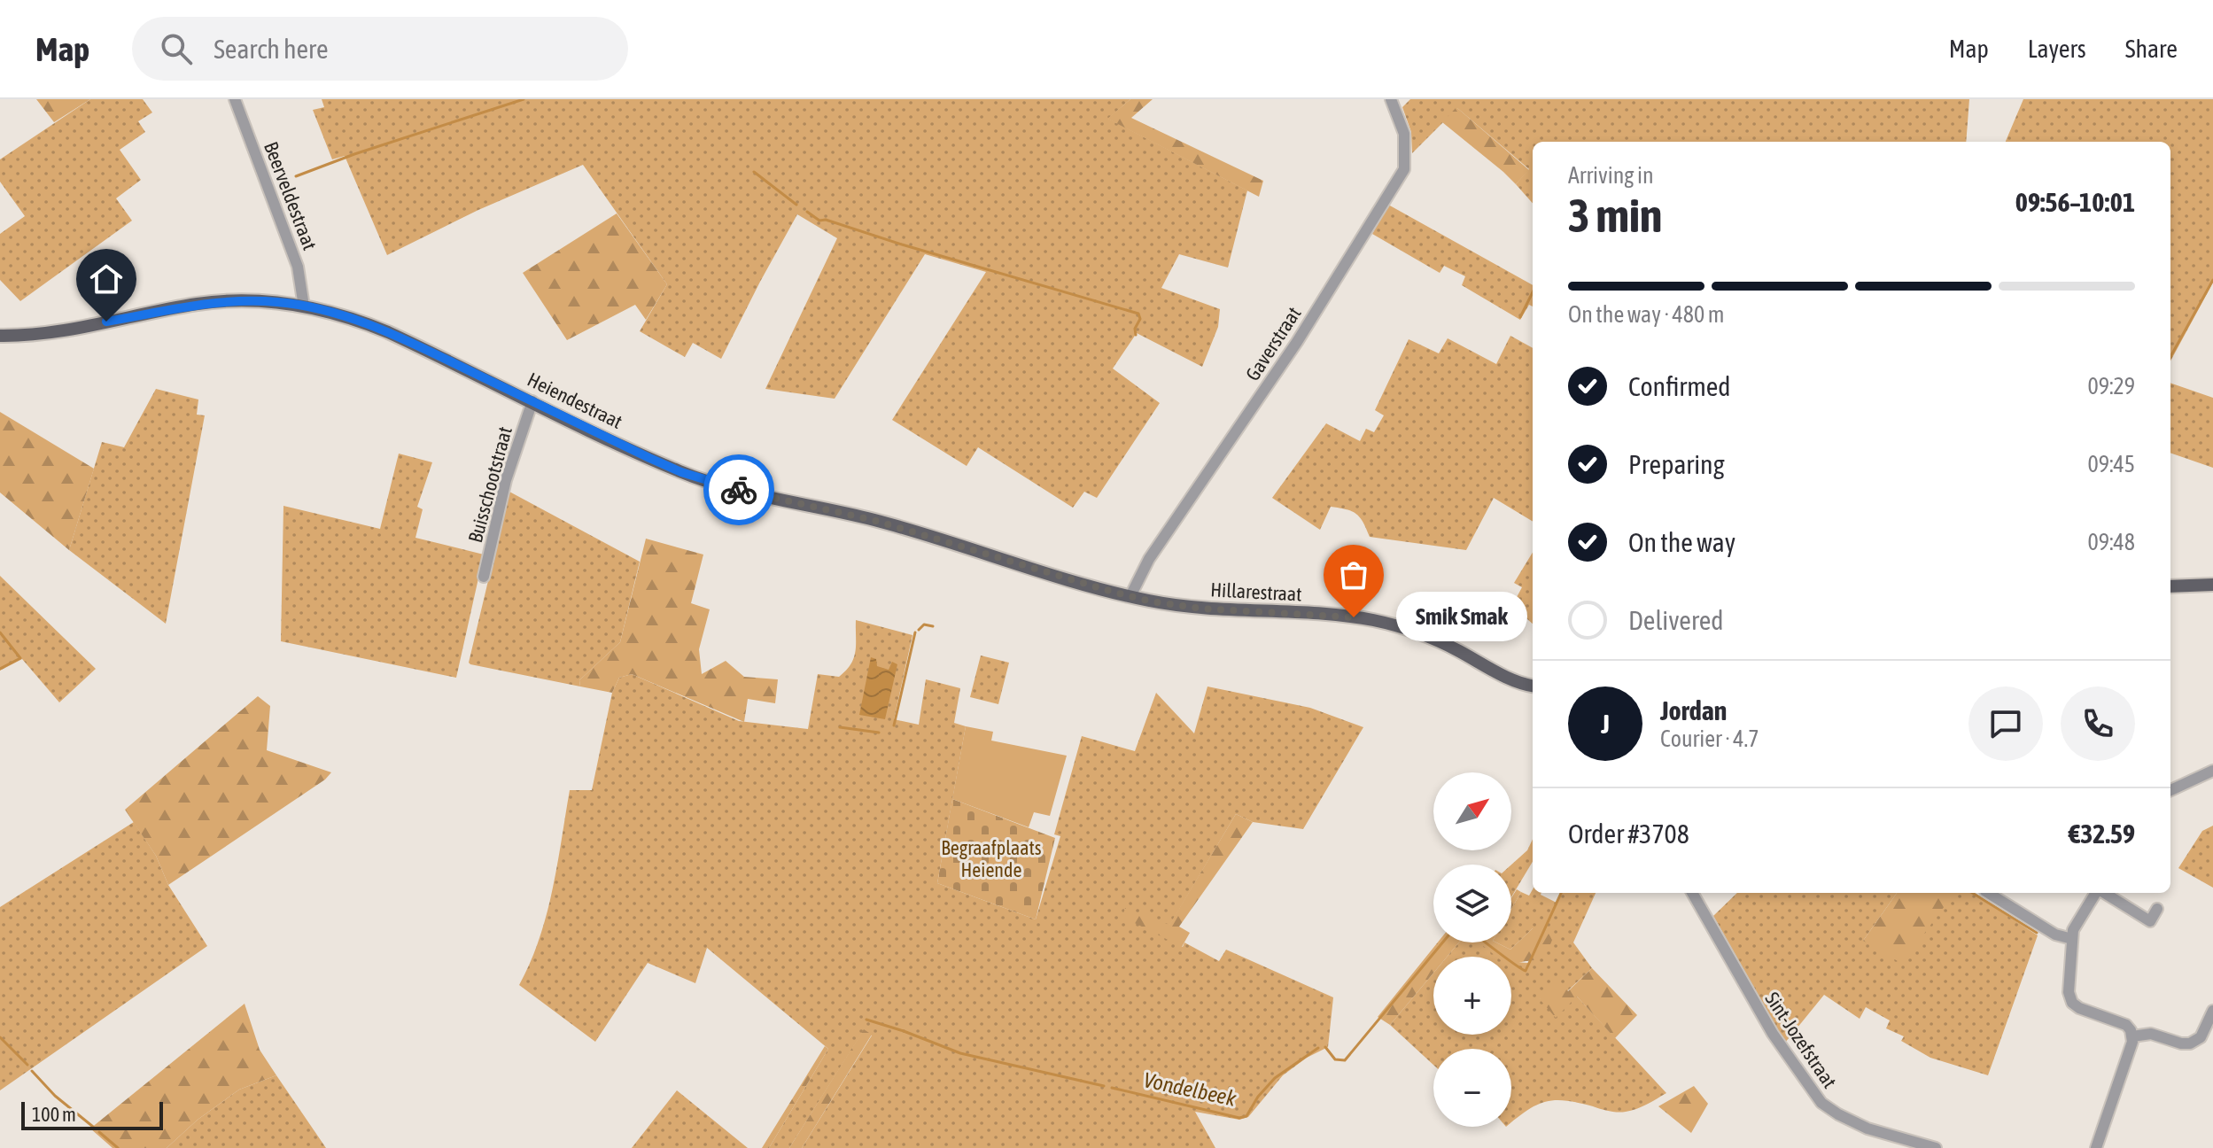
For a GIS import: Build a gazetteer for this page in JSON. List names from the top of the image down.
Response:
{
  "streets": {
    "main road": ["Heiendestraat", "Hillarestraat"],
    "street": [
      "Beerveldestraat",
      "Gaverstraat",
      "Buisschootstraat",
      "Sint-Jozefstraat"
    ]
  },
  "crossings": [
    ["Beerveldestraat", "Heiendestraat"],
    ["Gaverstraat", "Heiendestraat"],
    ["Gaverstraat", "Hillarestraat"],
    ["Heiendestraat", "Buisschootstraat"],
    ["Heiendestraat", "Hillarestraat"]
  ],
  "water": ["Vondelbeek"],
  "parks": ["Begraafplaats Heiende"],
  "places": ["Smik Smak"],
  "scale_bar": "100 m",
  "north": "top right",
  "page": {
    "header": "Map",
    "search": "Search here",
    "nav": ["Map", "Layers", "Share"],
    "heading": ["3 min", "Arriving in", "09:56–10:01"],
    "panel": [
      "Jordan",
      "Courier · 4.7",
      "Order #3708",
      "€32.59"
    ],
    "bar": "On the way · 480 m",
    "list": [
      ["Confirmed", "09:29"],
      ["Preparing", "09:45"],
      ["On the way", "09:48"],
      "Delivered"
    ],
    "bubble": "Smik Smak",
    "round": "J",
    "map_buttons": ["+", "−"],
    "scale": "100 m"
  }
}
